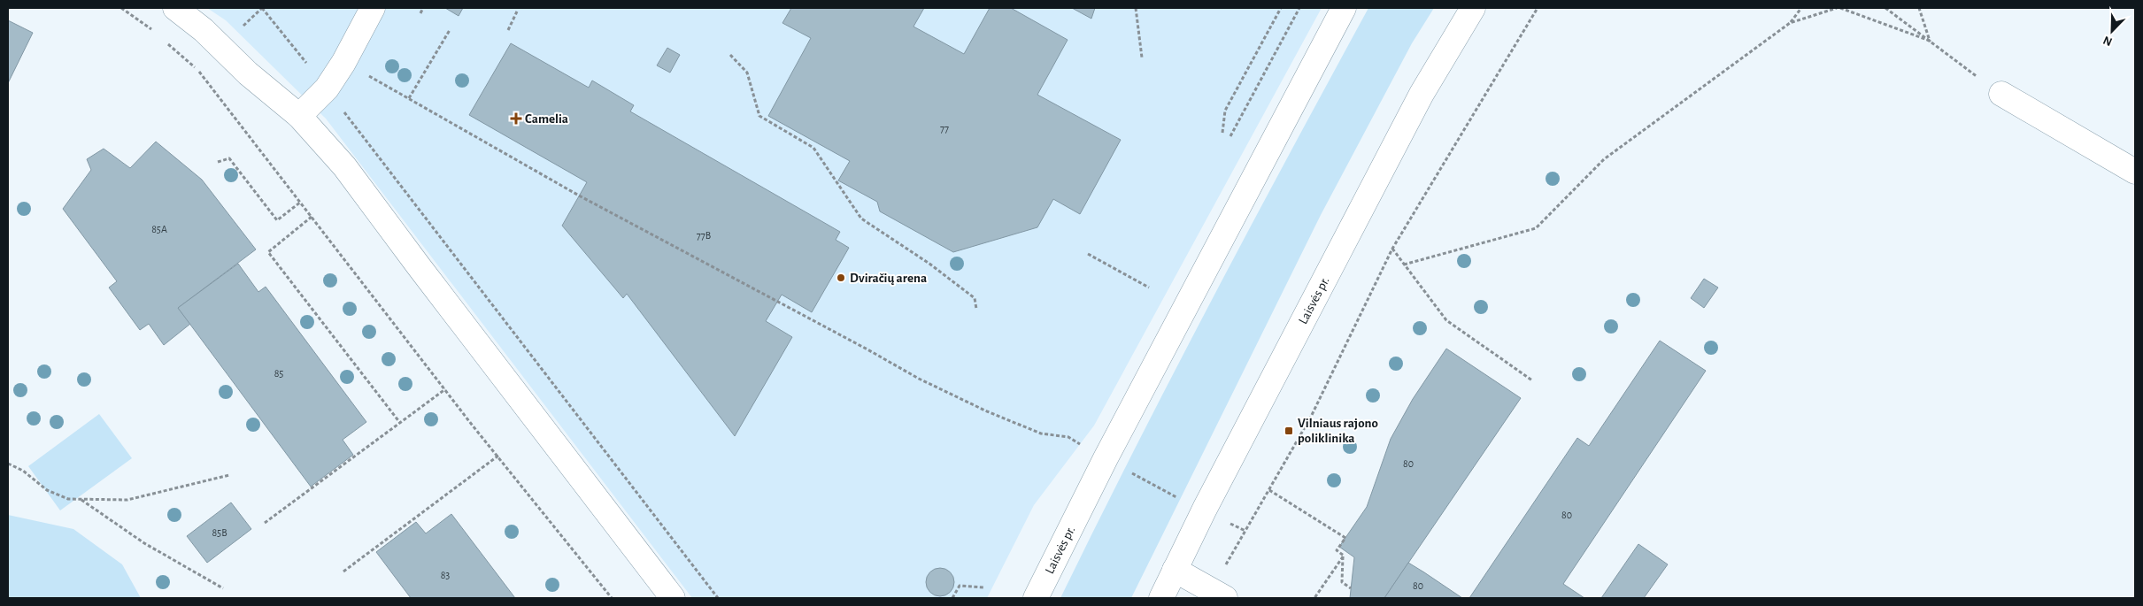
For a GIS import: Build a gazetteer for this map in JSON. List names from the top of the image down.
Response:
{
  "streets": {
    "main road": ["Laisvės pr."]
  },
  "places": {
    "health": ["Camelia"],
    "other": ["Dviračių arena"],
    "transit": ["Vilniaus rajono poliklinika"]
  },
  "house_numbers": [
    "77",
    "85A",
    "77B",
    "85",
    "80",
    "80",
    "85B",
    "83",
    "80"
  ],
  "north": "bottom left"
}
